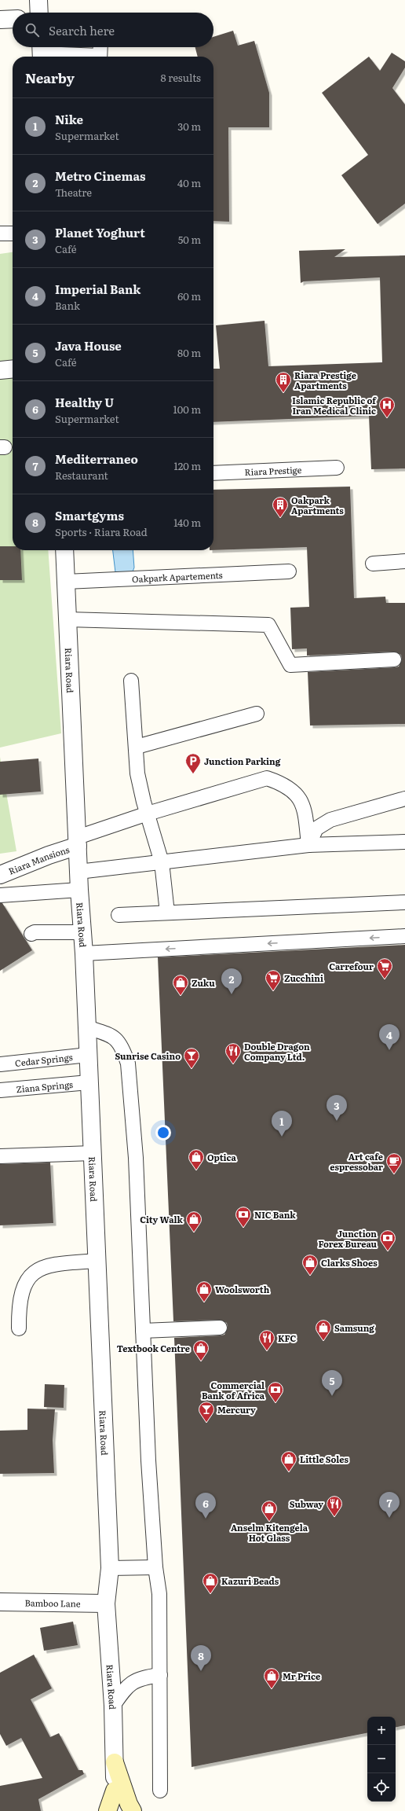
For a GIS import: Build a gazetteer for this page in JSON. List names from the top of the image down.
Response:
{
  "streets": {
    "street": ["Riara Road", "Riara Mansions", "Bamboo Lane"],
    "lane": [
      "Riara Prestige",
      "Oakpark Apartements",
      "Cedar Springs",
      "Ziana Springs"
    ]
  },
  "crossings": [
    ["Oakpark Apartements", "Riara Road"],
    ["Riara Road", "Riara Mansions"],
    ["Riara Road", "Cedar Springs"],
    ["Riara Road", "Ziana Springs"],
    ["Riara Road", "Bamboo Lane"]
  ],
  "places": {
    "building": ["Riara Prestige Apartments", "Oakpark Apartments"],
    "hospital": ["Islamic Republic of Iran Medical Clinic"],
    "parking": ["Junction Parking"],
    "supermarket": ["Carrefour", "Zucchini"],
    "shop": [
      "Zuku",
      "Optica",
      "City Walk",
      "Clarks Shoes",
      "Woolsworth",
      "Samsung",
      "Textbook Centre",
      "Little Soles",
      "Anselm Kitengela Hot Glass",
      "Kazuri Beads",
      "Mr Price"
    ],
    "restaurant": ["Double Dragon Company Ltd.", "KFC", "Subway"],
    "bar": ["Sunrise Casino", "Mercury"],
    "cafe": ["Art cafe espressobar"],
    "bank": ["NIC Bank", "Junction Forex Bureau", "Commercial Bank of Africa"]
  },
  "page": {
    "search": "Search here",
    "heading": ["Nearby", "8 results"],
    "list": [
      {
        "mark": "1",
        "name": "Nike",
        "note": "Supermarket",
        "value": "30 m"
      },
      {
        "mark": "2",
        "name": "Metro Cinemas",
        "note": "Theatre",
        "value": "40 m"
      },
      {
        "mark": "3",
        "name": "Planet Yoghurt",
        "note": "Café",
        "value": "50 m"
      },
      {
        "mark": "4",
        "name": "Imperial Bank",
        "note": "Bank",
        "value": "60 m"
      },
      {
        "mark": "5",
        "name": "Java House",
        "note": "Café",
        "value": "80 m"
      },
      {
        "mark": "6",
        "name": "Healthy U",
        "note": "Supermarket",
        "value": "100 m"
      },
      {
        "mark": "7",
        "name": "Mediterraneo",
        "note": "Restaurant",
        "value": "120 m"
      },
      {
        "mark": "8",
        "name": "Smartgyms",
        "note": "Sports · Riara Road",
        "value": "140 m"
      }
    ],
    "pins": [
      "2",
      "4",
      "3",
      "1",
      "5",
      "7",
      "6",
      "8"
    ],
    "map_buttons": ["+", "−"]
  }
}
